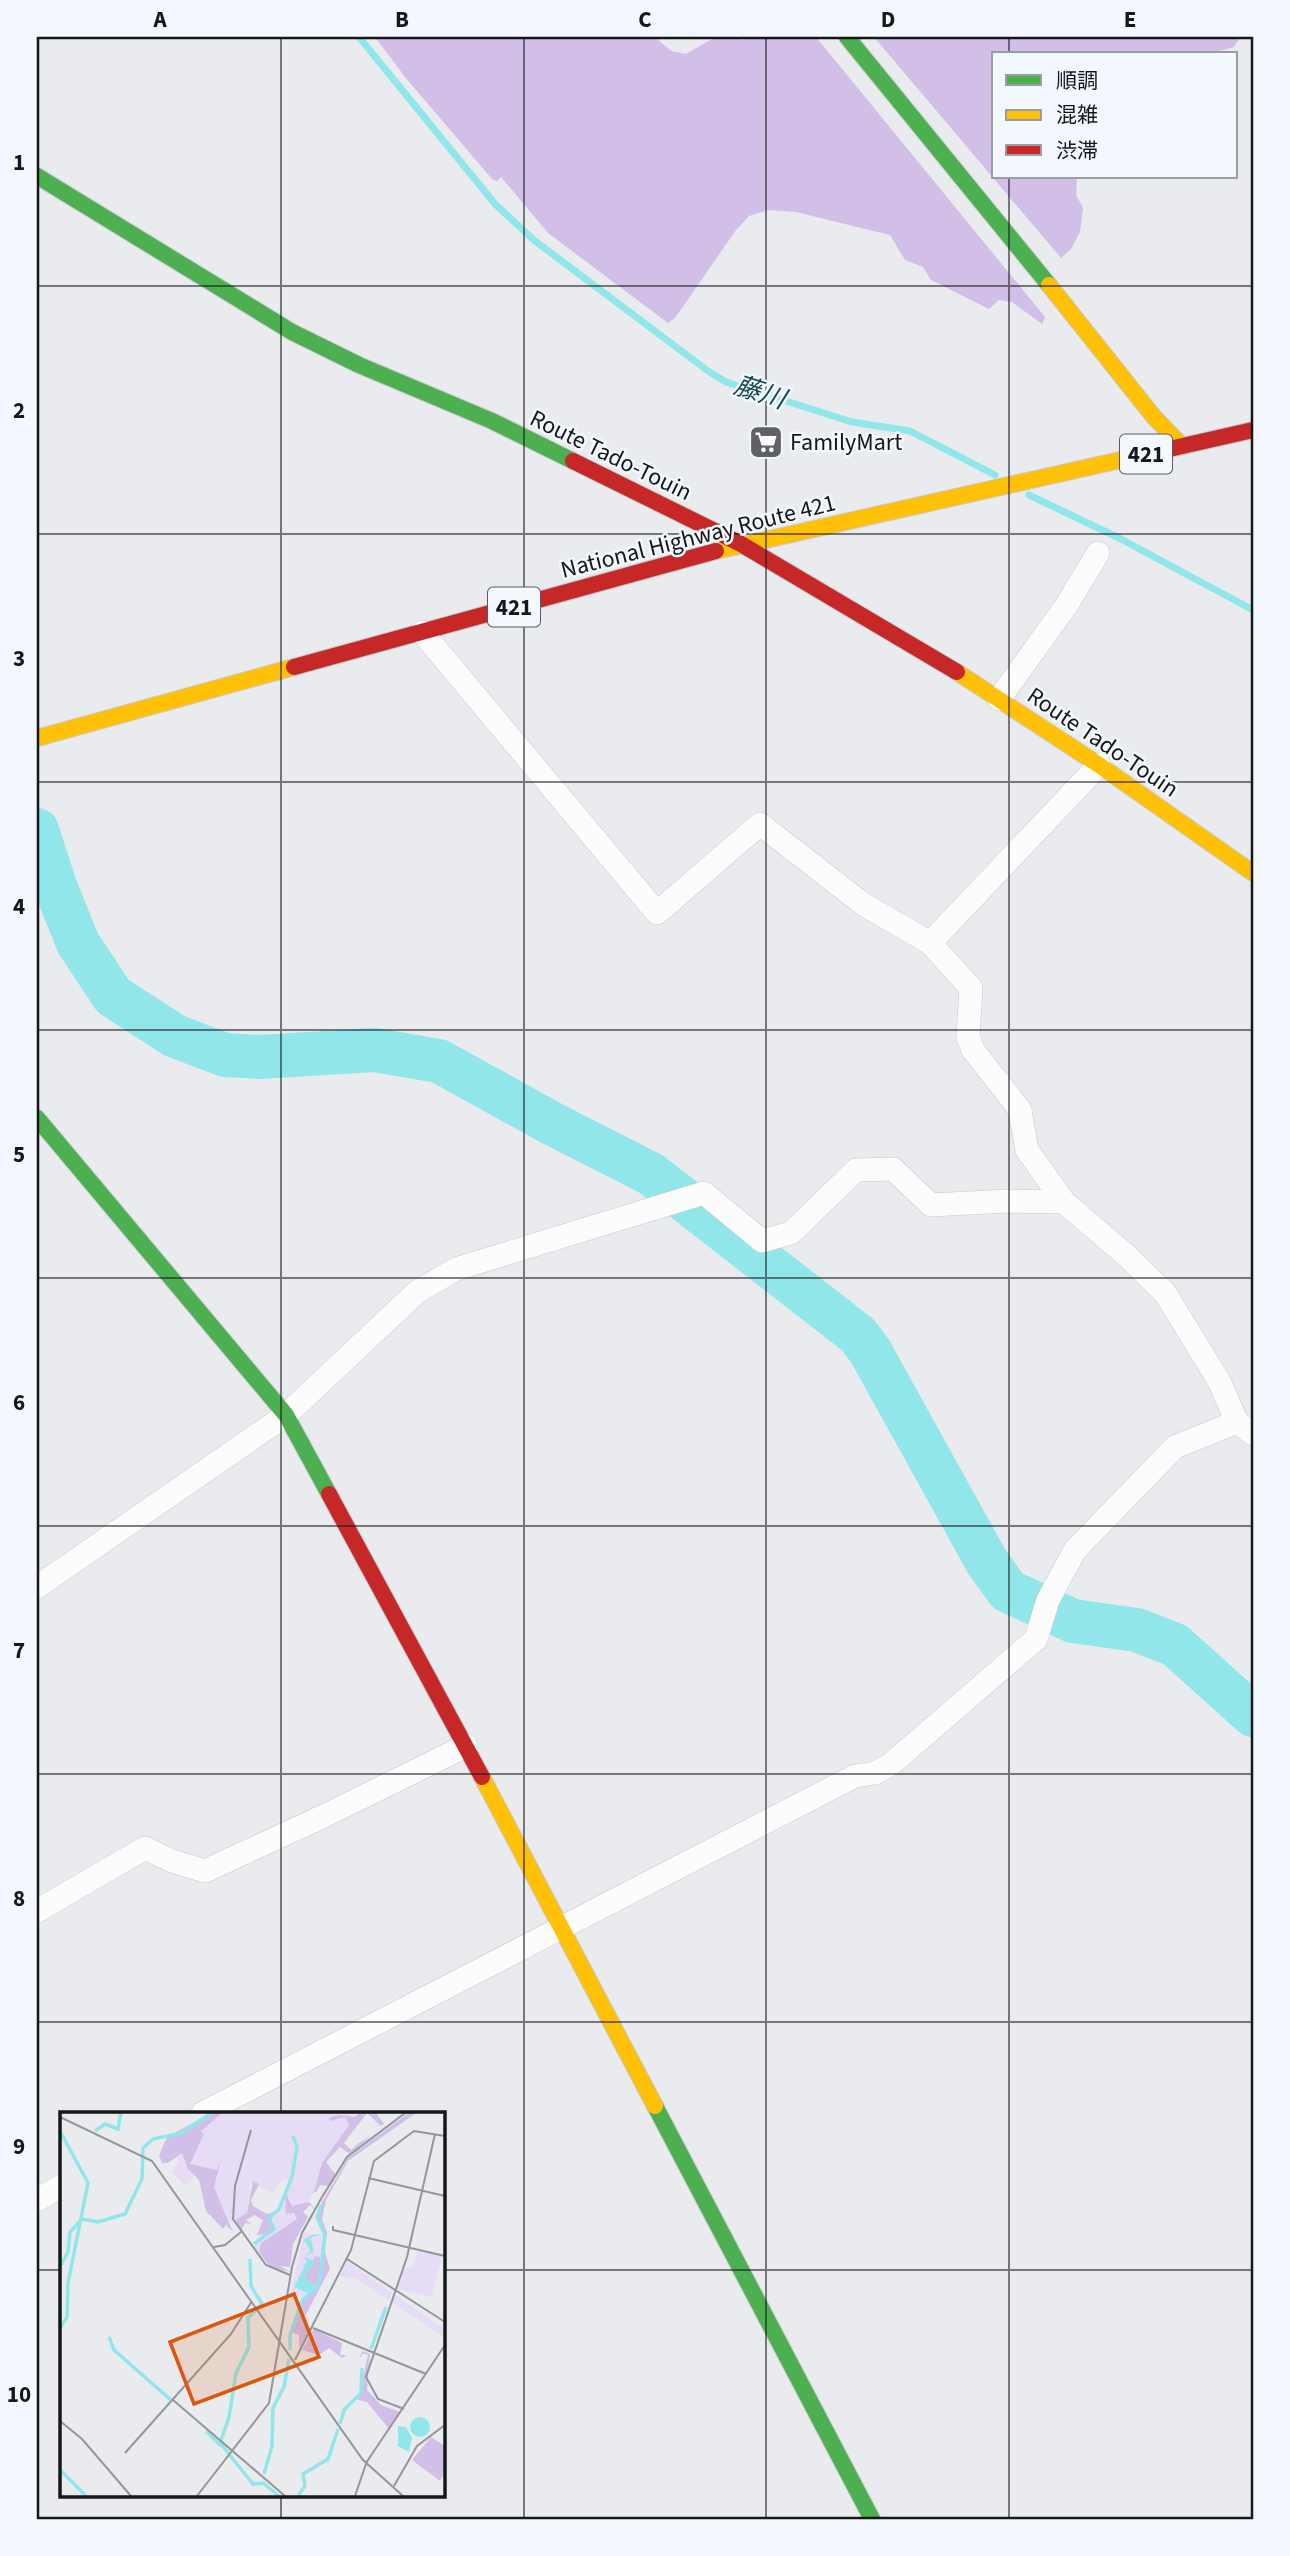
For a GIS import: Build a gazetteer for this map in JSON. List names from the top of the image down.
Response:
{
  "streets": {
    "main road": ["421", "Route Tado-Touin", "National Highway Route 421"]
  },
  "crossings": [
    ["Route Tado-Touin", "National Highway Route 421"]
  ],
  "water": ["藤川"],
  "places": {
    "supermarket": ["FamilyMart"]
  },
  "legend": ["順調", "混雑", "渋滞"],
  "grid": {
    "columns": [
      "A",
      "B",
      "C",
      "D",
      "E"
    ],
    "rows": [
      "1",
      "2",
      "3",
      "4",
      "5",
      "6",
      "7",
      "8",
      "9",
      "10"
    ]
  }
}
